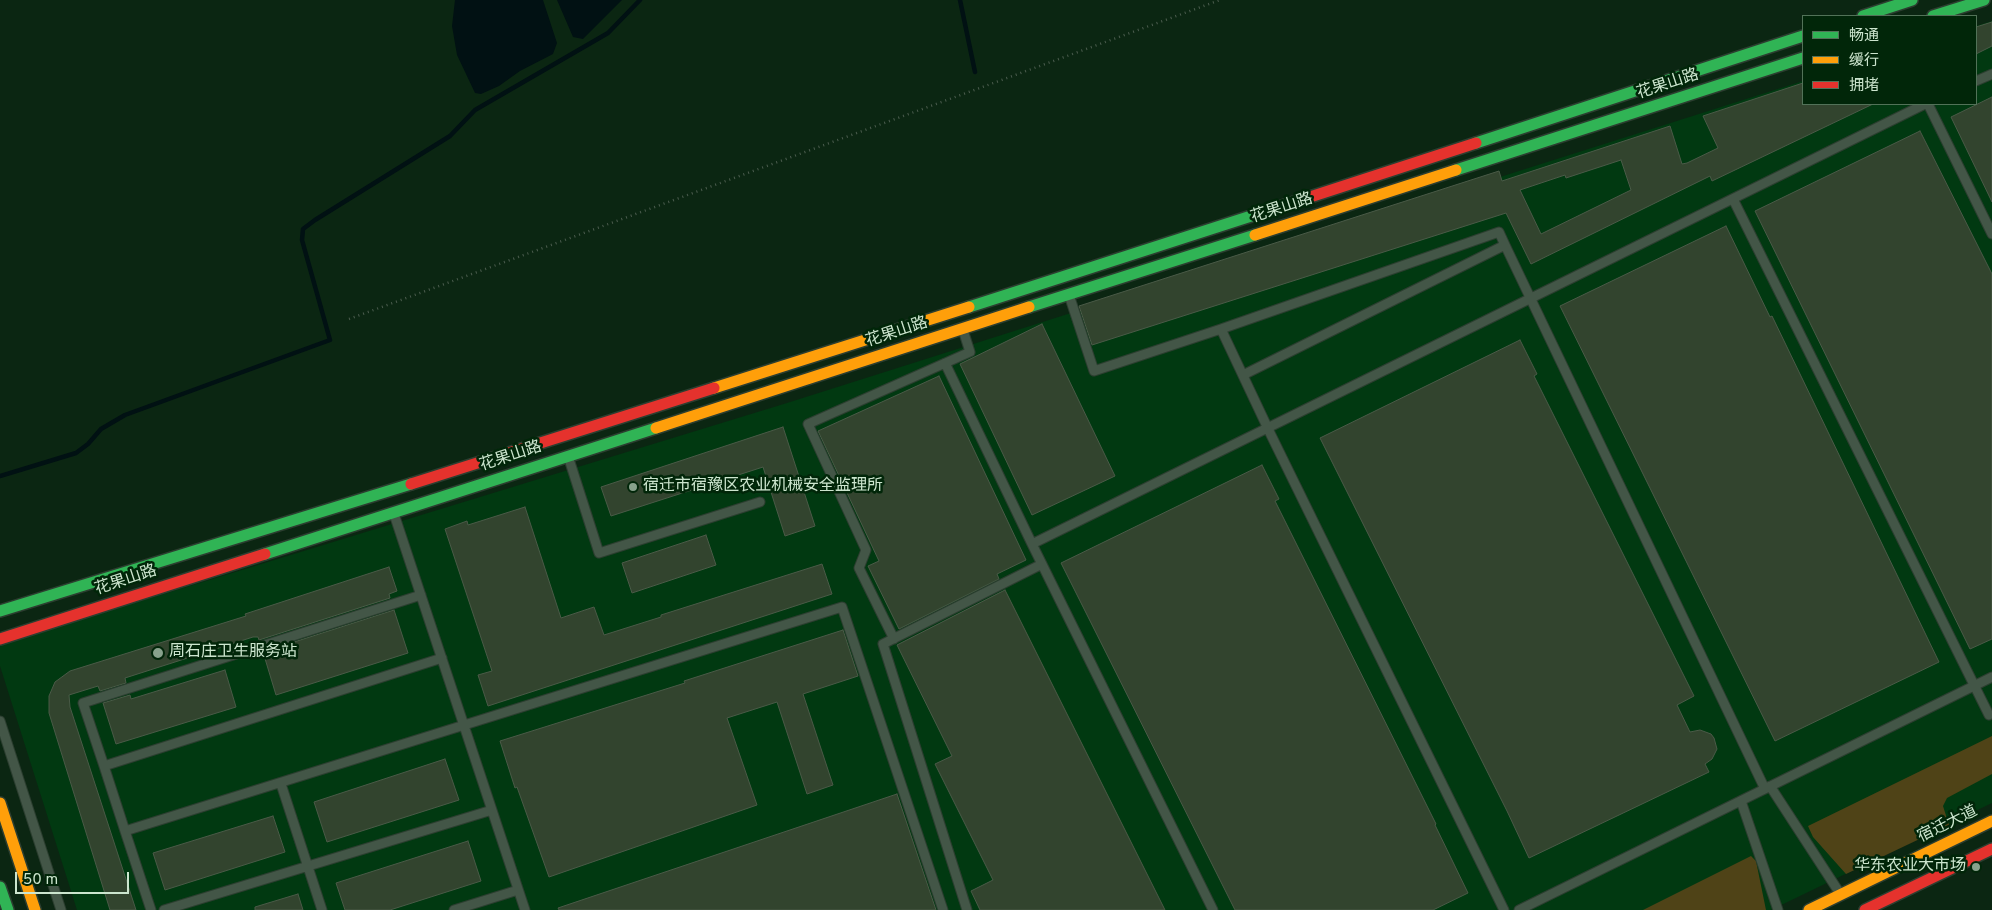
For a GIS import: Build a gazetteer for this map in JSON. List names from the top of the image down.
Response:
{
  "streets": {
    "street": ["花果山路", "宿迁大道"]
  },
  "places": ["宿迁市宿豫区农业机械安全监理所", "周石庄卫生服务站", "华东农业大市场"],
  "legend": ["畅通", "缓行", "拥堵"],
  "scale_bar": "50 m"
}
